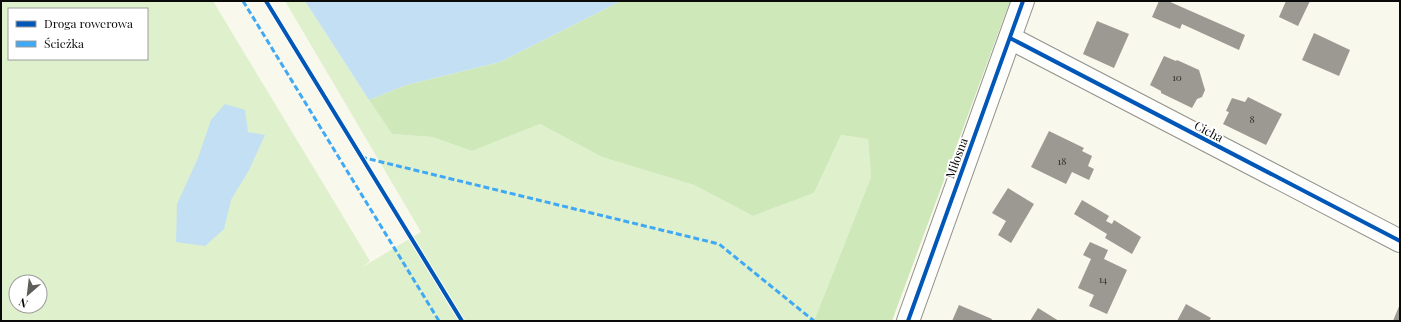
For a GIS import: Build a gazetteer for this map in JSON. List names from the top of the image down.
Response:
{
  "streets": {
    "street": ["Cicha", "Miłosna"]
  },
  "crossings": [
    ["Cicha", "Miłosna"]
  ],
  "house_numbers": [
    "10",
    "8",
    "18",
    "14"
  ],
  "legend": ["Droga rowerowa", "Ścieżka"],
  "north": "bottom left"
}
